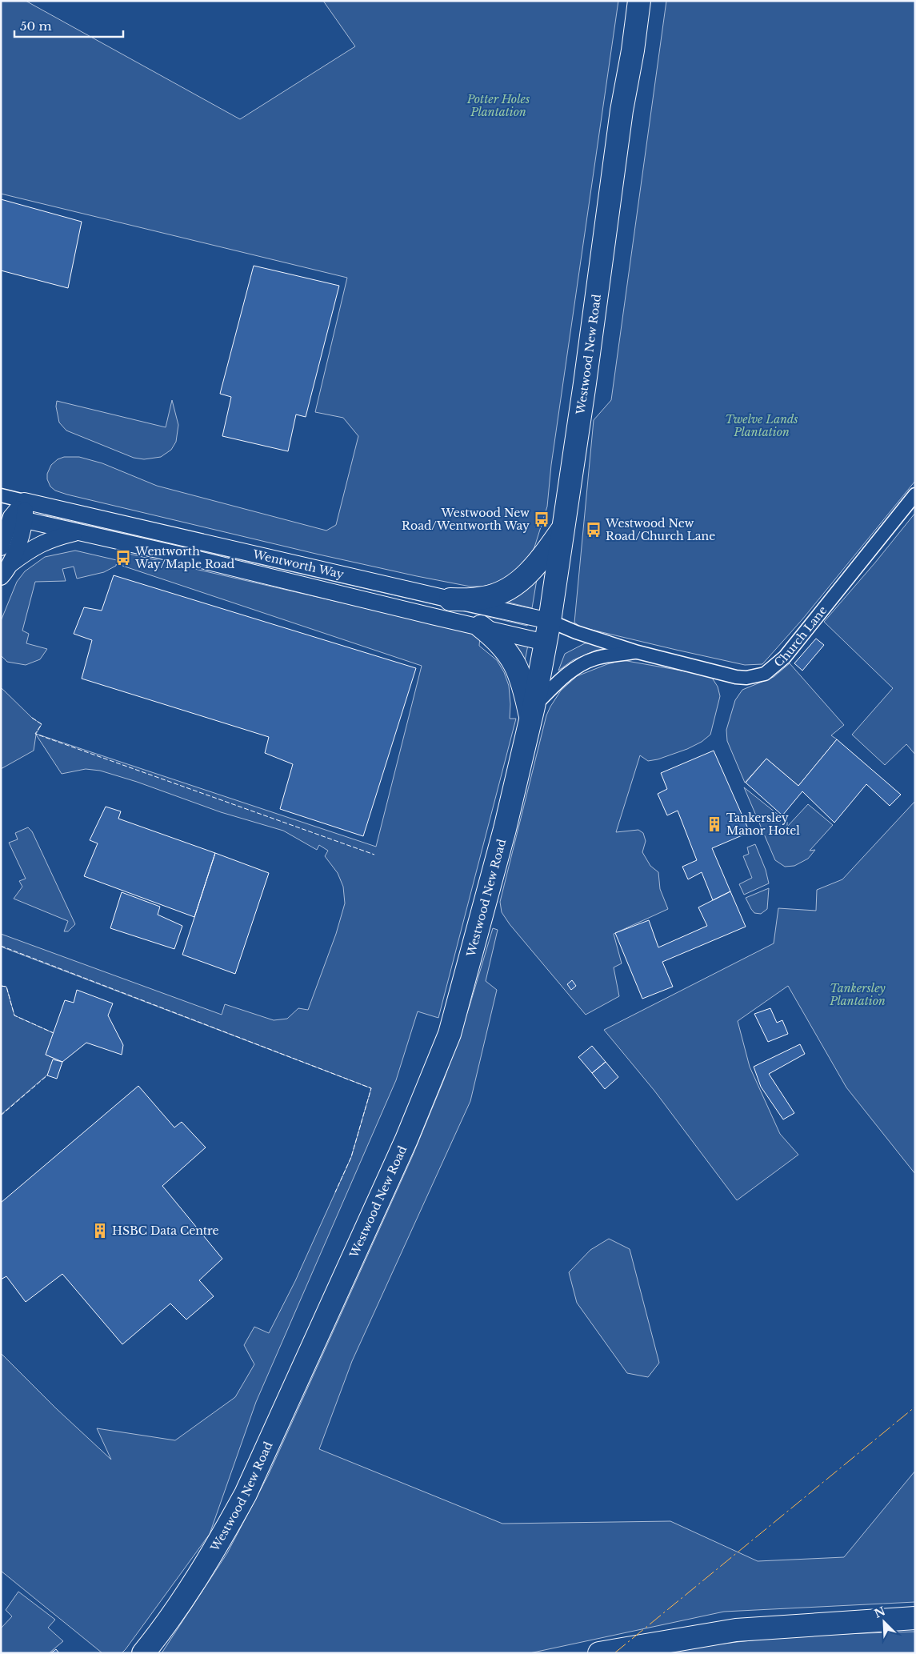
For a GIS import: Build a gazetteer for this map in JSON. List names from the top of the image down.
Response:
{
  "streets": {
    "highway": ["Westwood New Road"],
    "street": ["Wentworth Way", "Church Lane"]
  },
  "crossings": [
    ["Westwood New Road", "Wentworth Way"],
    ["Westwood New Road", "Church Lane"],
    ["Wentworth Way", "Church Lane"]
  ],
  "parks": ["Potter Holes Plantation", "Twelve Lands Plantation", "Tankersley Plantation"],
  "places": {
    "bus stop": ["Westwood New Road/Wentworth Way", "Westwood New Road/Church Lane", "Wentworth Way/Maple Road"],
    "building": ["Tankersley Manor Hotel", "HSBC Data Centre"]
  },
  "scale_bar": "50 m",
  "north": "top left"
}
